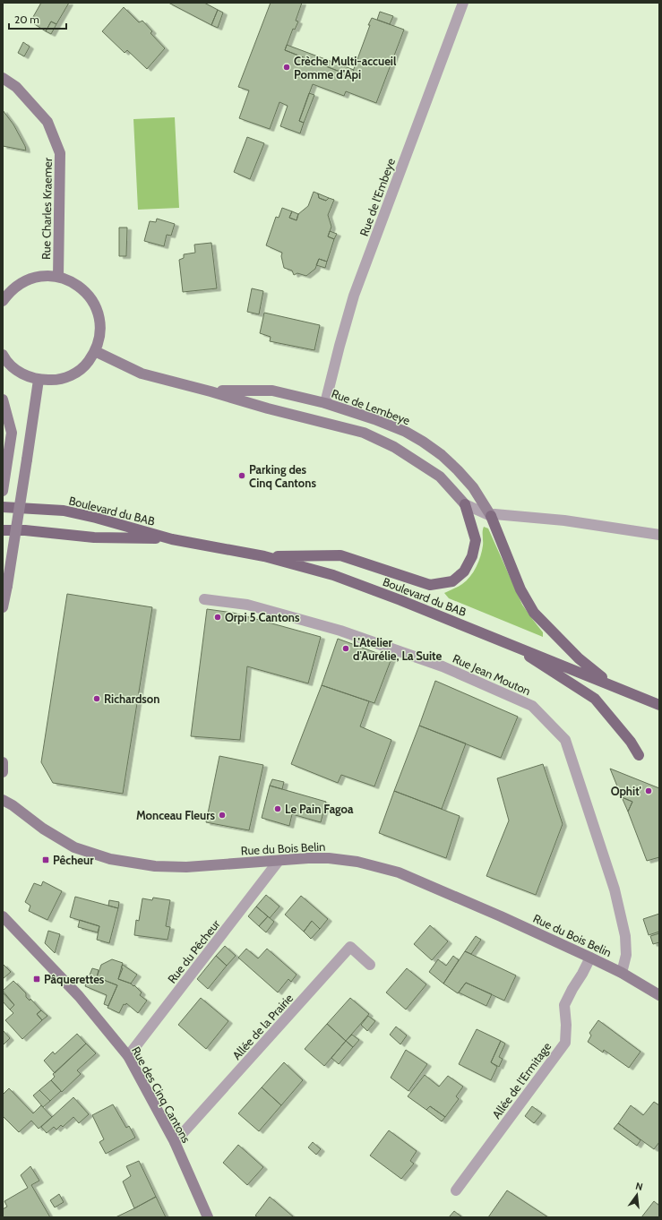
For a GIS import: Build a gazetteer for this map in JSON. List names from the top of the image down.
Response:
{
  "streets": {
    "main road": [
      "Rue Charles Kraemer",
      "Rue de Lembeye",
      "Boulevard du BAB",
      "Rue du Bois Belin",
      "Rue des Cinq Cantons"
    ],
    "street": [
      "Rue de l'Embeye",
      "Rue Jean Mouton",
      "Rue du Pêcheur",
      "Allée de la Prairie",
      "Allée de l'Ermitage"
    ]
  },
  "crossings": [
    ["Rue de l'Embeye", "Rue de Lembeye"],
    ["Rue Jean Mouton", "Rue du Bois Belin"],
    ["Rue du Bois Belin", "Rue du Pêcheur"],
    ["Rue du Bois Belin", "Allée de l'Ermitage"],
    ["Rue du Pêcheur", "Rue des Cinq Cantons"],
    ["Allée de la Prairie", "Rue des Cinq Cantons"]
  ],
  "places": {
    "other": [
      "Crèche Multi-accueil Pomme d'Api",
      "Parking des Cinq Cantons",
      "Orpi 5 Cantons",
      "L'Atelier d'Aurélie, La Suite",
      "Richardson",
      "Ophit'",
      "Le Pain Fagoa",
      "Monceau Fleurs"
    ],
    "transit": ["Pêcheur", "Pâquerettes"]
  },
  "scale_bar": "20 m",
  "north": "top"
}
